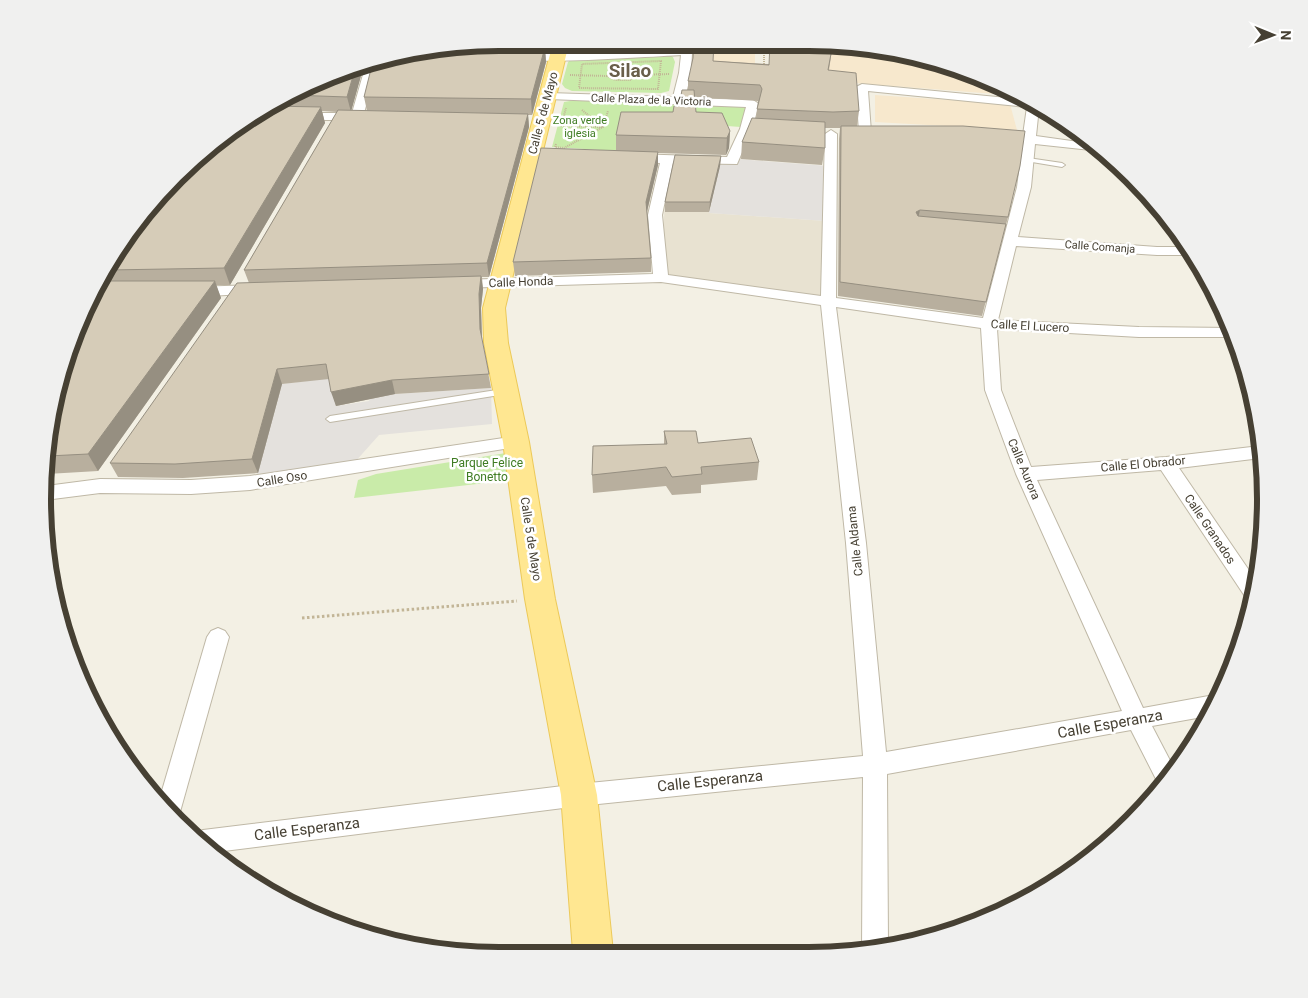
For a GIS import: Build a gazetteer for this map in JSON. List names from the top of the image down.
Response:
{
  "streets": {
    "main road": ["Calle 5 de Mayo"],
    "street": [
      "Calle Plaza de la Victoria",
      "Calle Comanja",
      "Calle Honda",
      "Calle El Lucero",
      "Calle El Obrador",
      "Calle Aurora",
      "Calle Oso",
      "Calle Granados",
      "Calle Aldama",
      "Calle Esperanza"
    ]
  },
  "crossings": [
    ["Calle Plaza de la Victoria", "Calle 5 de Mayo"],
    ["Calle 5 de Mayo", "Calle Honda"],
    ["Calle 5 de Mayo", "Calle Oso"],
    ["Calle 5 de Mayo", "Calle Esperanza"],
    ["Calle Comanja", "Calle Aurora"],
    ["Calle Honda", "Calle El Lucero"],
    ["Calle Honda", "Calle Aldama"],
    ["Calle El Lucero", "Calle Aurora"],
    ["Calle El Lucero", "Calle Aldama"],
    ["Calle El Obrador", "Calle Aurora"],
    ["Calle El Obrador", "Calle Granados"],
    ["Calle Aurora", "Calle Esperanza"],
    ["Calle Aldama", "Calle Esperanza"]
  ],
  "districts": ["Silao"],
  "parks": ["Zona verde iglesia", "Parque Felice Bonetto"],
  "north": "right"
}
